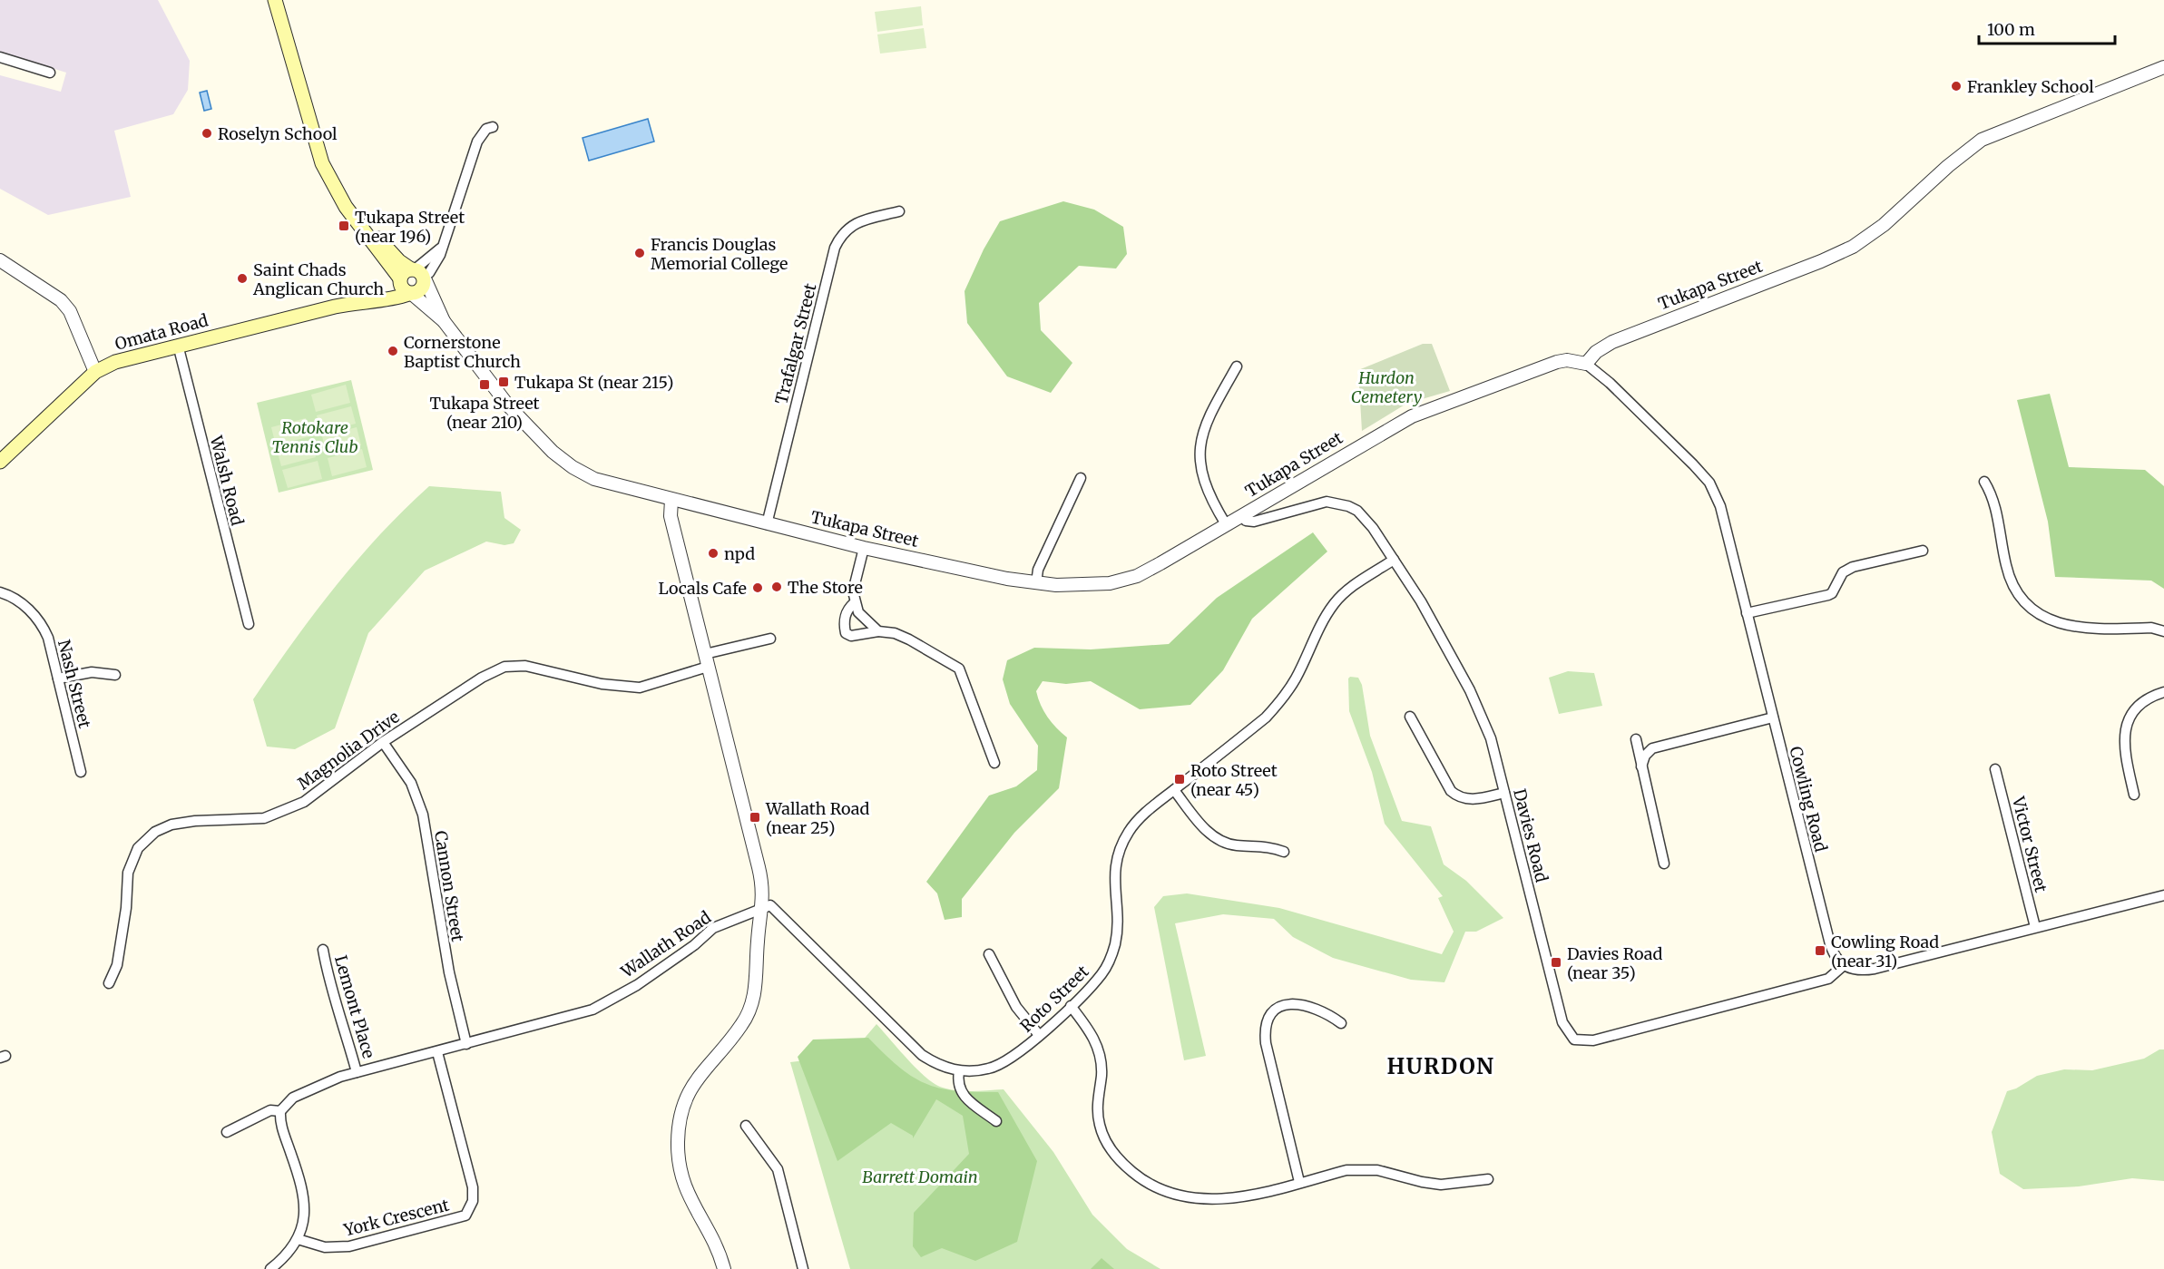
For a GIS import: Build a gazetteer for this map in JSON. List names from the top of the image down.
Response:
{
  "streets": {
    "main road": ["Tukapa Street", "Omata Road"],
    "street": [
      "Trafalgar Street",
      "Walsh Road",
      "Nash Street",
      "Magnolia Drive",
      "Cowling Road",
      "Davies Road",
      "Victor Street",
      "Cannon Street",
      "Wallath Road",
      "Roto Street",
      "Lemont Place",
      "York Crescent"
    ]
  },
  "crossings": [
    ["Tukapa Street", "Omata Road"],
    ["Tukapa Street", "Trafalgar Street"],
    ["Tukapa Street", "Cowling Road"],
    ["Tukapa Street", "Davies Road"],
    ["Omata Road", "Walsh Road"],
    ["Magnolia Drive", "Cannon Street"],
    ["Cowling Road", "Davies Road"],
    ["Davies Road", "Roto Street"],
    ["Cannon Street", "Wallath Road"],
    ["Wallath Road", "Roto Street"],
    ["Wallath Road", "Lemont Place"],
    ["Wallath Road", "York Crescent"]
  ],
  "districts": ["HURDON"],
  "parks": ["Hurdon Cemetery", "Rotokare Tennis Club", "Barrett Domain"],
  "places": {
    "other": [
      "Frankley School",
      "Roselyn School",
      "Francis Douglas Memorial College",
      "Saint Chads Anglican Church",
      "Cornerstone Baptist Church",
      "npd",
      "The Store",
      "Locals Cafe"
    ],
    "transit": [
      "Tukapa Street (near 196)",
      "Tukapa St (near 215)",
      "Tukapa Street (near 210)",
      "Roto Street (near 45)",
      "Wallath Road (near 25)",
      "Cowling Road (near 31)",
      "Davies Road (near 35)"
    ]
  },
  "scale_bar": "100 m"
}
